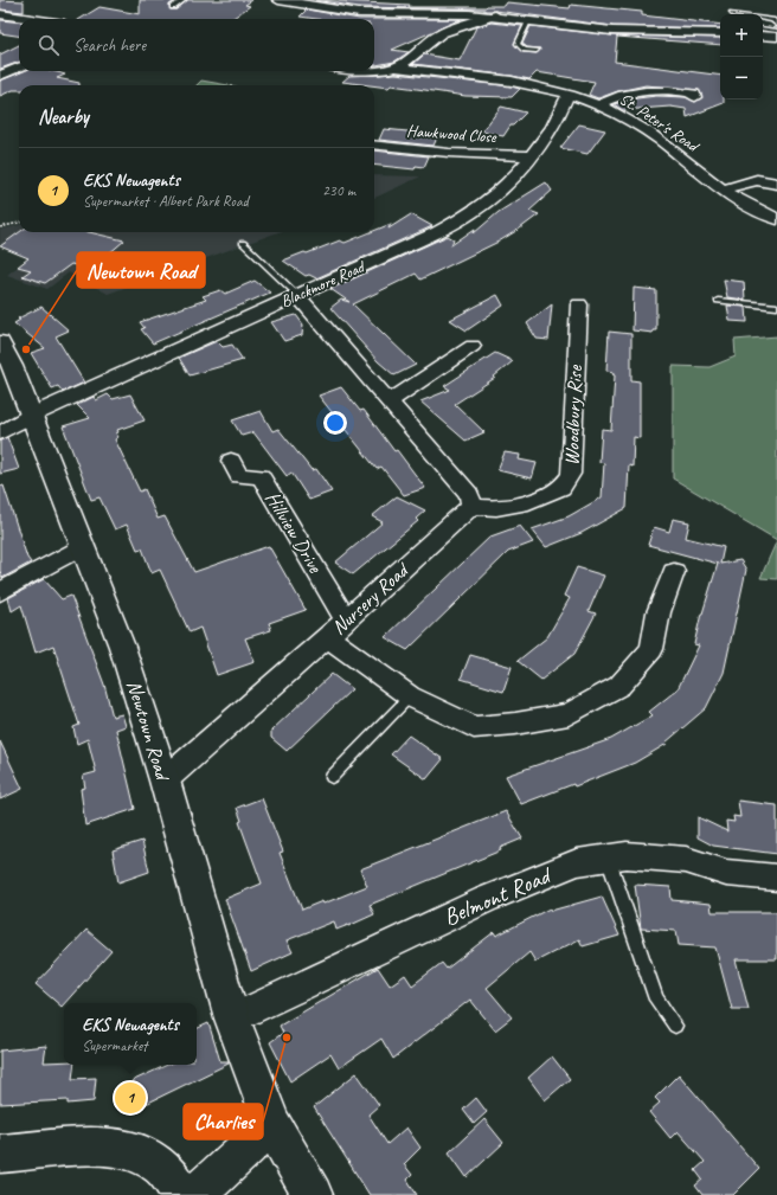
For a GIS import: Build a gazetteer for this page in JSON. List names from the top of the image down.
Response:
{
  "streets": {
    "main road": ["Newtown Road"],
    "street": [
      "St. Peter's Road",
      "Hawkwood Close",
      "Blackmore Road",
      "Woodbury Rise",
      "Hillview Drive",
      "Nursery Road",
      "Belmont Road"
    ]
  },
  "crossings": [
    ["St. Peter's Road", "Blackmore Road"],
    ["Hawkwood Close", "Blackmore Road"],
    ["Blackmore Road", "Newtown Road"],
    ["Woodbury Rise", "Nursery Road"],
    ["Hillview Drive", "Nursery Road"],
    ["Nursery Road", "Newtown Road"],
    ["Newtown Road", "Belmont Road"]
  ],
  "places": ["Newtown Road", "Charlies"],
  "page": {
    "map_buttons": ["+", "−"],
    "search": "Search here",
    "heading": "Nearby",
    "list": [
      {
        "mark": "1",
        "name": "EKS Newagents",
        "note": "Supermarket · Albert Park Road",
        "value": "230 m"
      }
    ],
    "popup": ["EKS Newagents", "Supermarket"],
    "pins": "1"
  }
}
